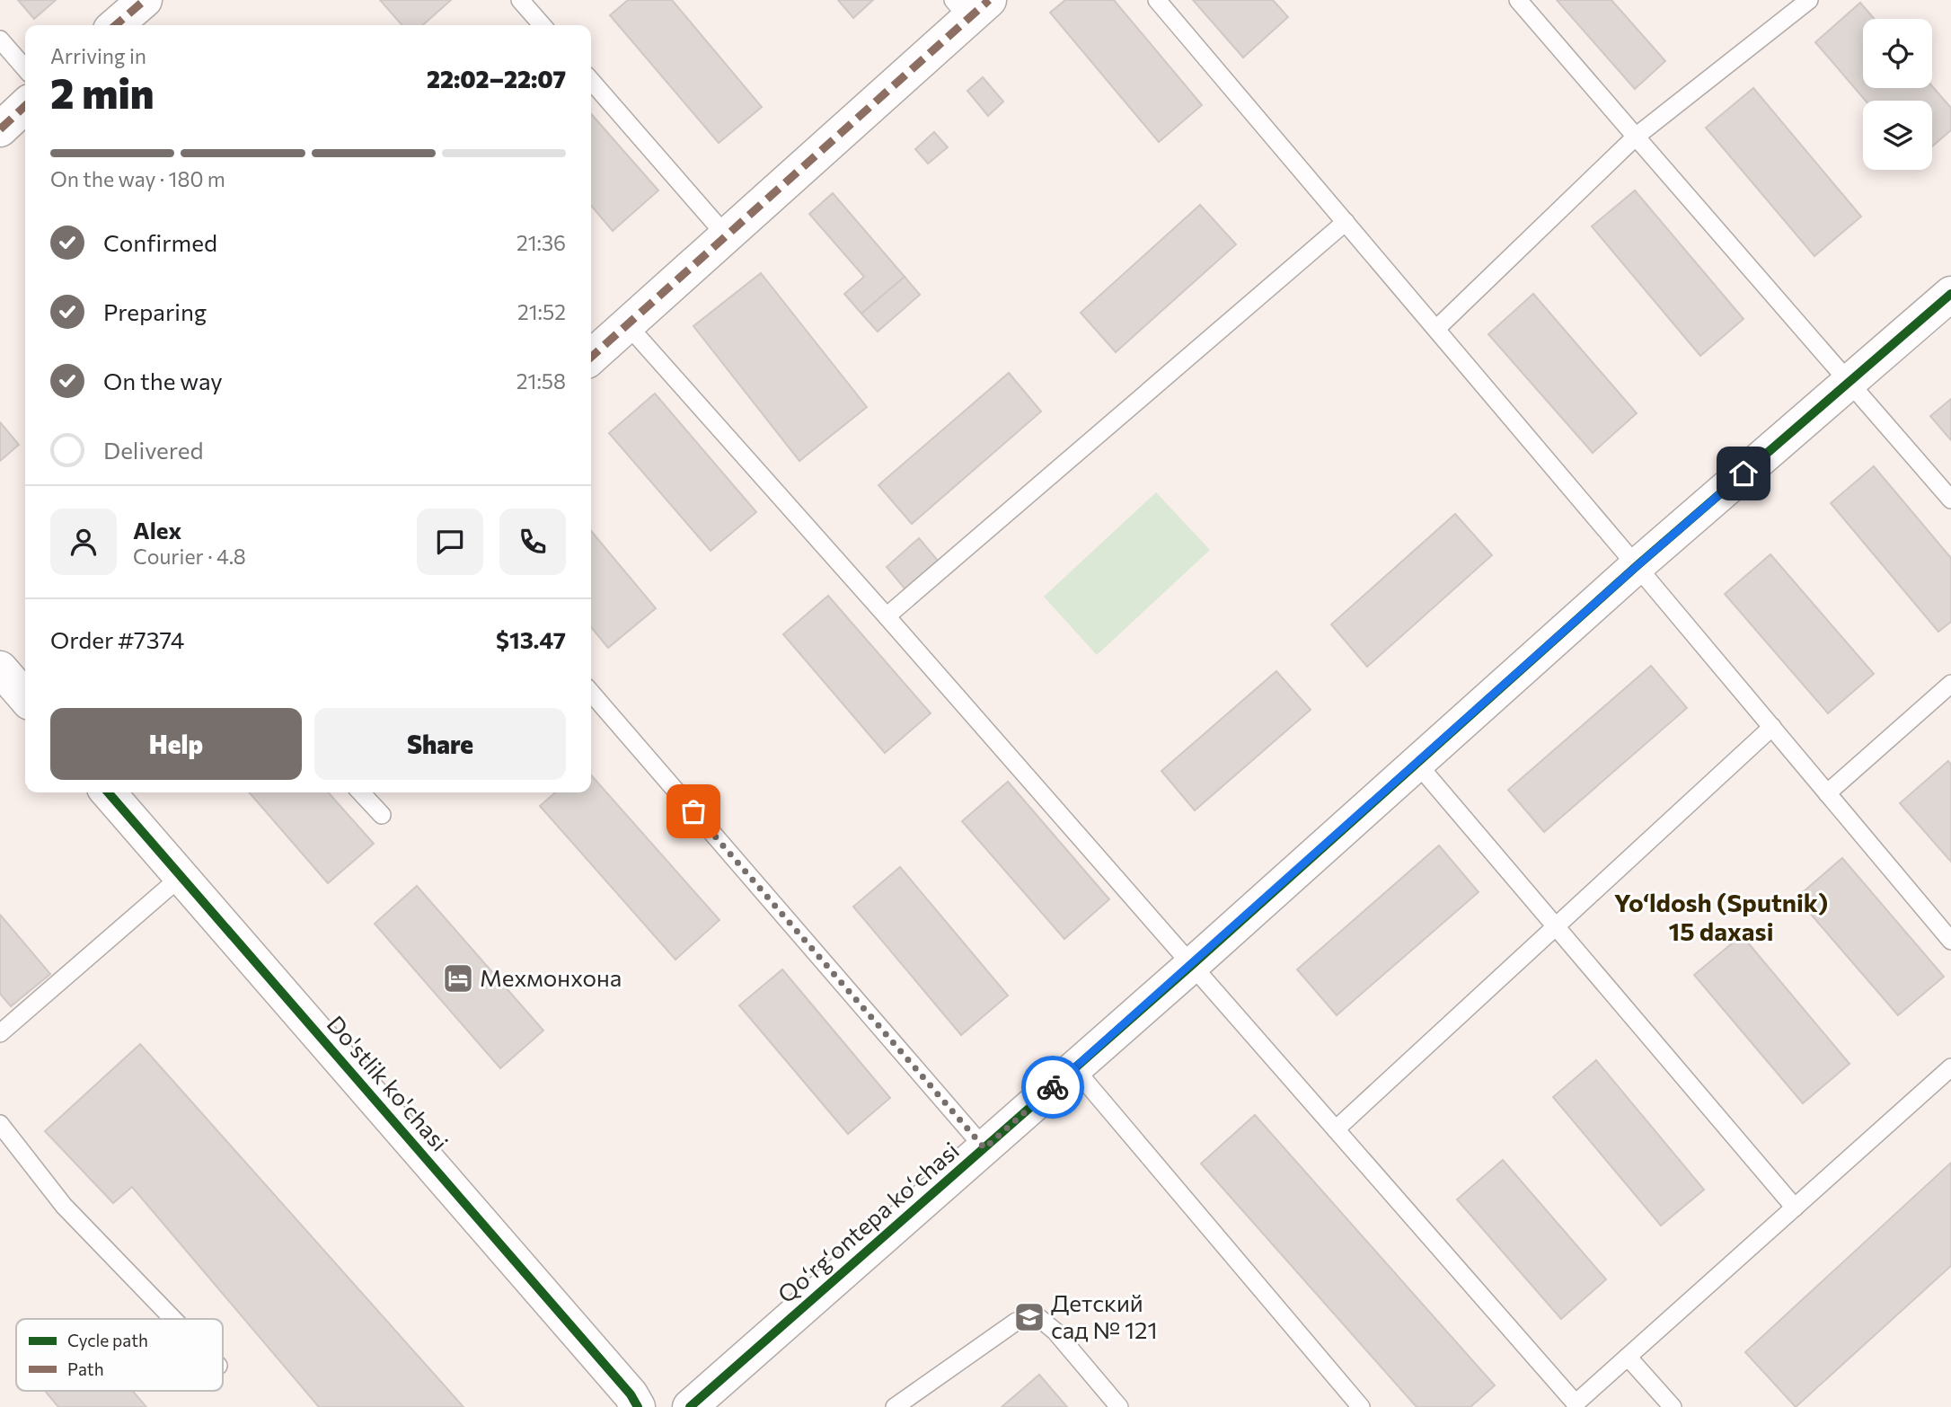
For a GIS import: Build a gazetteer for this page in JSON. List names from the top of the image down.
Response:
{
  "streets": {
    "street": ["Do'stlik ko'chasi", "Qoʻrgʻontepa koʻchasi"]
  },
  "districts": ["Yo‘ldosh (Sputnik) 15 daxasi"],
  "places": {
    "hotel": ["Мехмонхона"],
    "school or university": ["Детский сад № 121"]
  },
  "legend": ["Cycle path", "Path"],
  "page": {
    "heading": ["2 min", "Arriving in", "22:02–22:07"],
    "panel": [
      "Alex",
      "Courier · 4.8",
      "Order #7374",
      "$13.47"
    ],
    "bar": "On the way · 180 m",
    "list": [
      ["Confirmed", "21:36"],
      ["Preparing", "21:52"],
      ["On the way", "21:58"],
      "Delivered"
    ],
    "buttons": ["Help", "Share"]
  }
}
